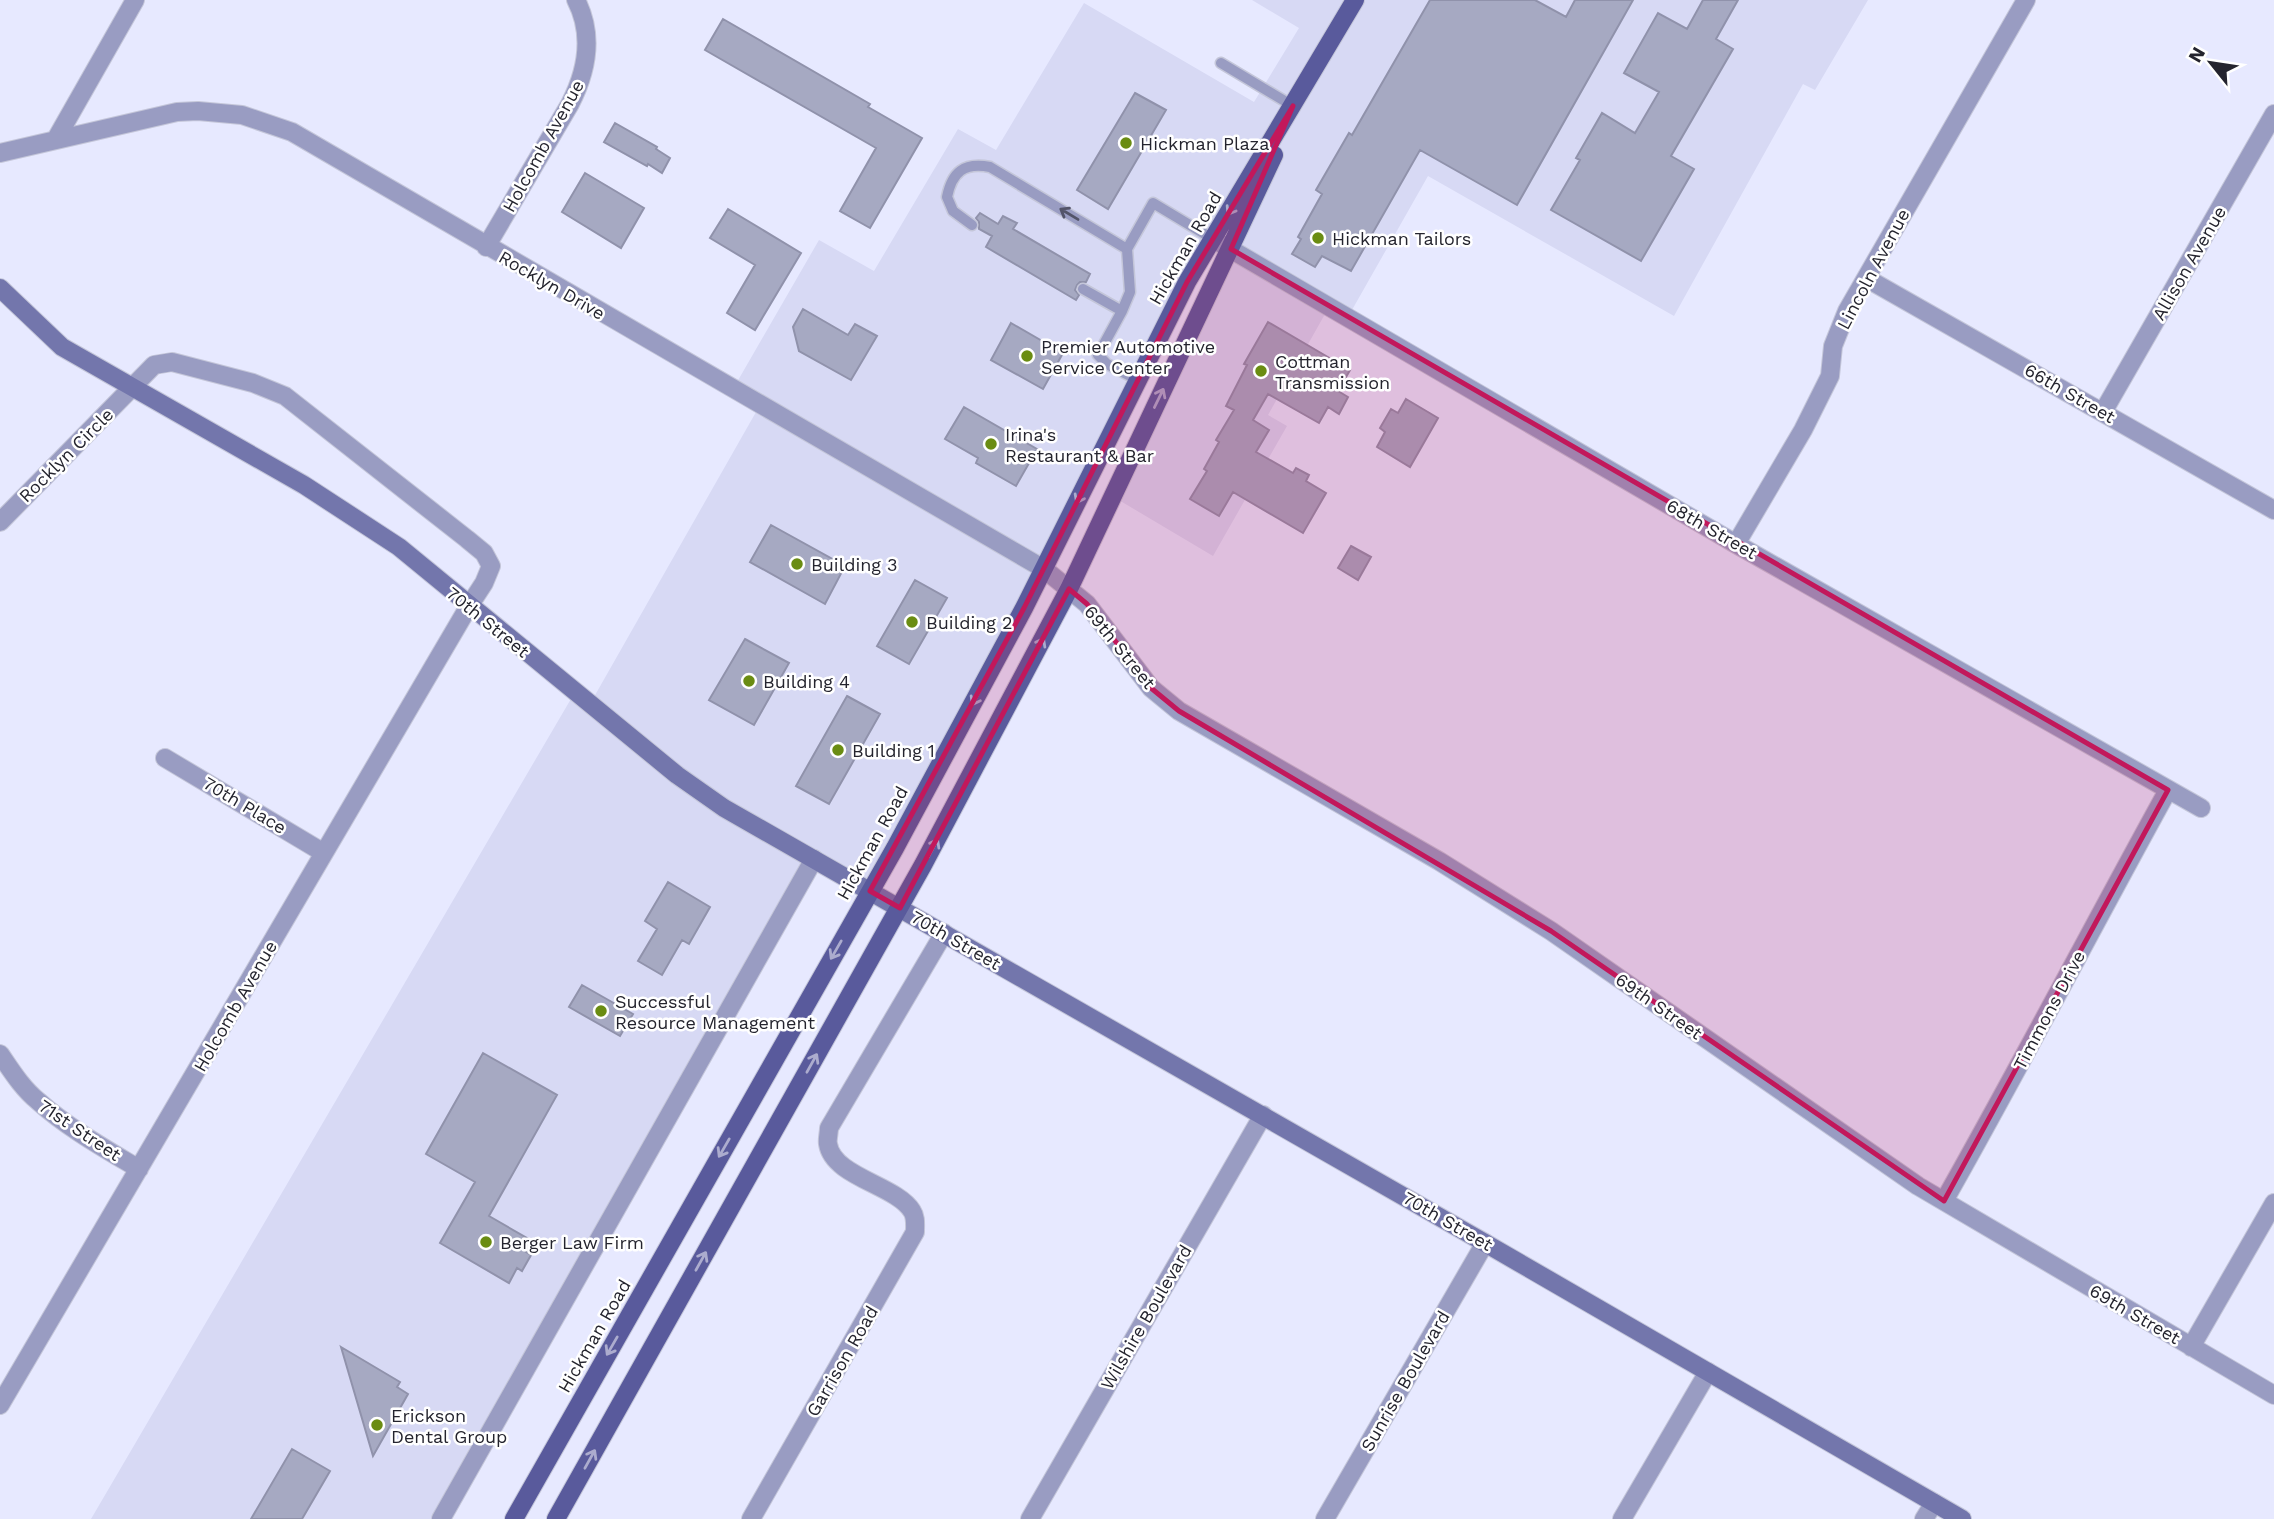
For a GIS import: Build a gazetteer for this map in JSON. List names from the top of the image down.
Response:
{
  "streets": {
    "main road": ["Hickman Road"],
    "street": [
      "Holcomb Avenue",
      "Allison Avenue",
      "Lincoln Avenue",
      "Rocklyn Drive",
      "66th Street",
      "Rocklyn Circle",
      "68th Street",
      "70th Street",
      "69th Street",
      "70th Place",
      "Timmons Drive",
      "71st Street",
      "Wilshire Boulevard",
      "Garrison Road",
      "Sunrise Boulevard"
    ]
  },
  "crossings": [
    ["Holcomb Avenue", "Rocklyn Drive"],
    ["Holcomb Avenue", "Rocklyn Circle"],
    ["Holcomb Avenue", "70th Street"],
    ["Holcomb Avenue", "70th Place"],
    ["Holcomb Avenue", "71st Street"],
    ["Hickman Road", "Rocklyn Drive"],
    ["Hickman Road", "68th Street"],
    ["Hickman Road", "70th Street"],
    ["Hickman Road", "69th Street"],
    ["Allison Avenue", "66th Street"],
    ["Lincoln Avenue", "66th Street"],
    ["Lincoln Avenue", "68th Street"],
    ["Rocklyn Drive", "69th Street"],
    ["Rocklyn Circle", "70th Street"],
    ["68th Street", "Timmons Drive"],
    ["70th Street", "Wilshire Boulevard"],
    ["70th Street", "Garrison Road"],
    ["70th Street", "Sunrise Boulevard"],
    ["69th Street", "Timmons Drive"]
  ],
  "places": [
    "Hickman Plaza",
    "Hickman Tailors",
    "Premier Automotive Service Center",
    "Cottman Transmission",
    "Irina's Restaurant & Bar",
    "Building 3",
    "Building 2",
    "Building 4",
    "Building 1",
    "Successful Resource Management",
    "Berger Law Firm",
    "Erickson Dental Group"
  ],
  "north": "top left"
}
